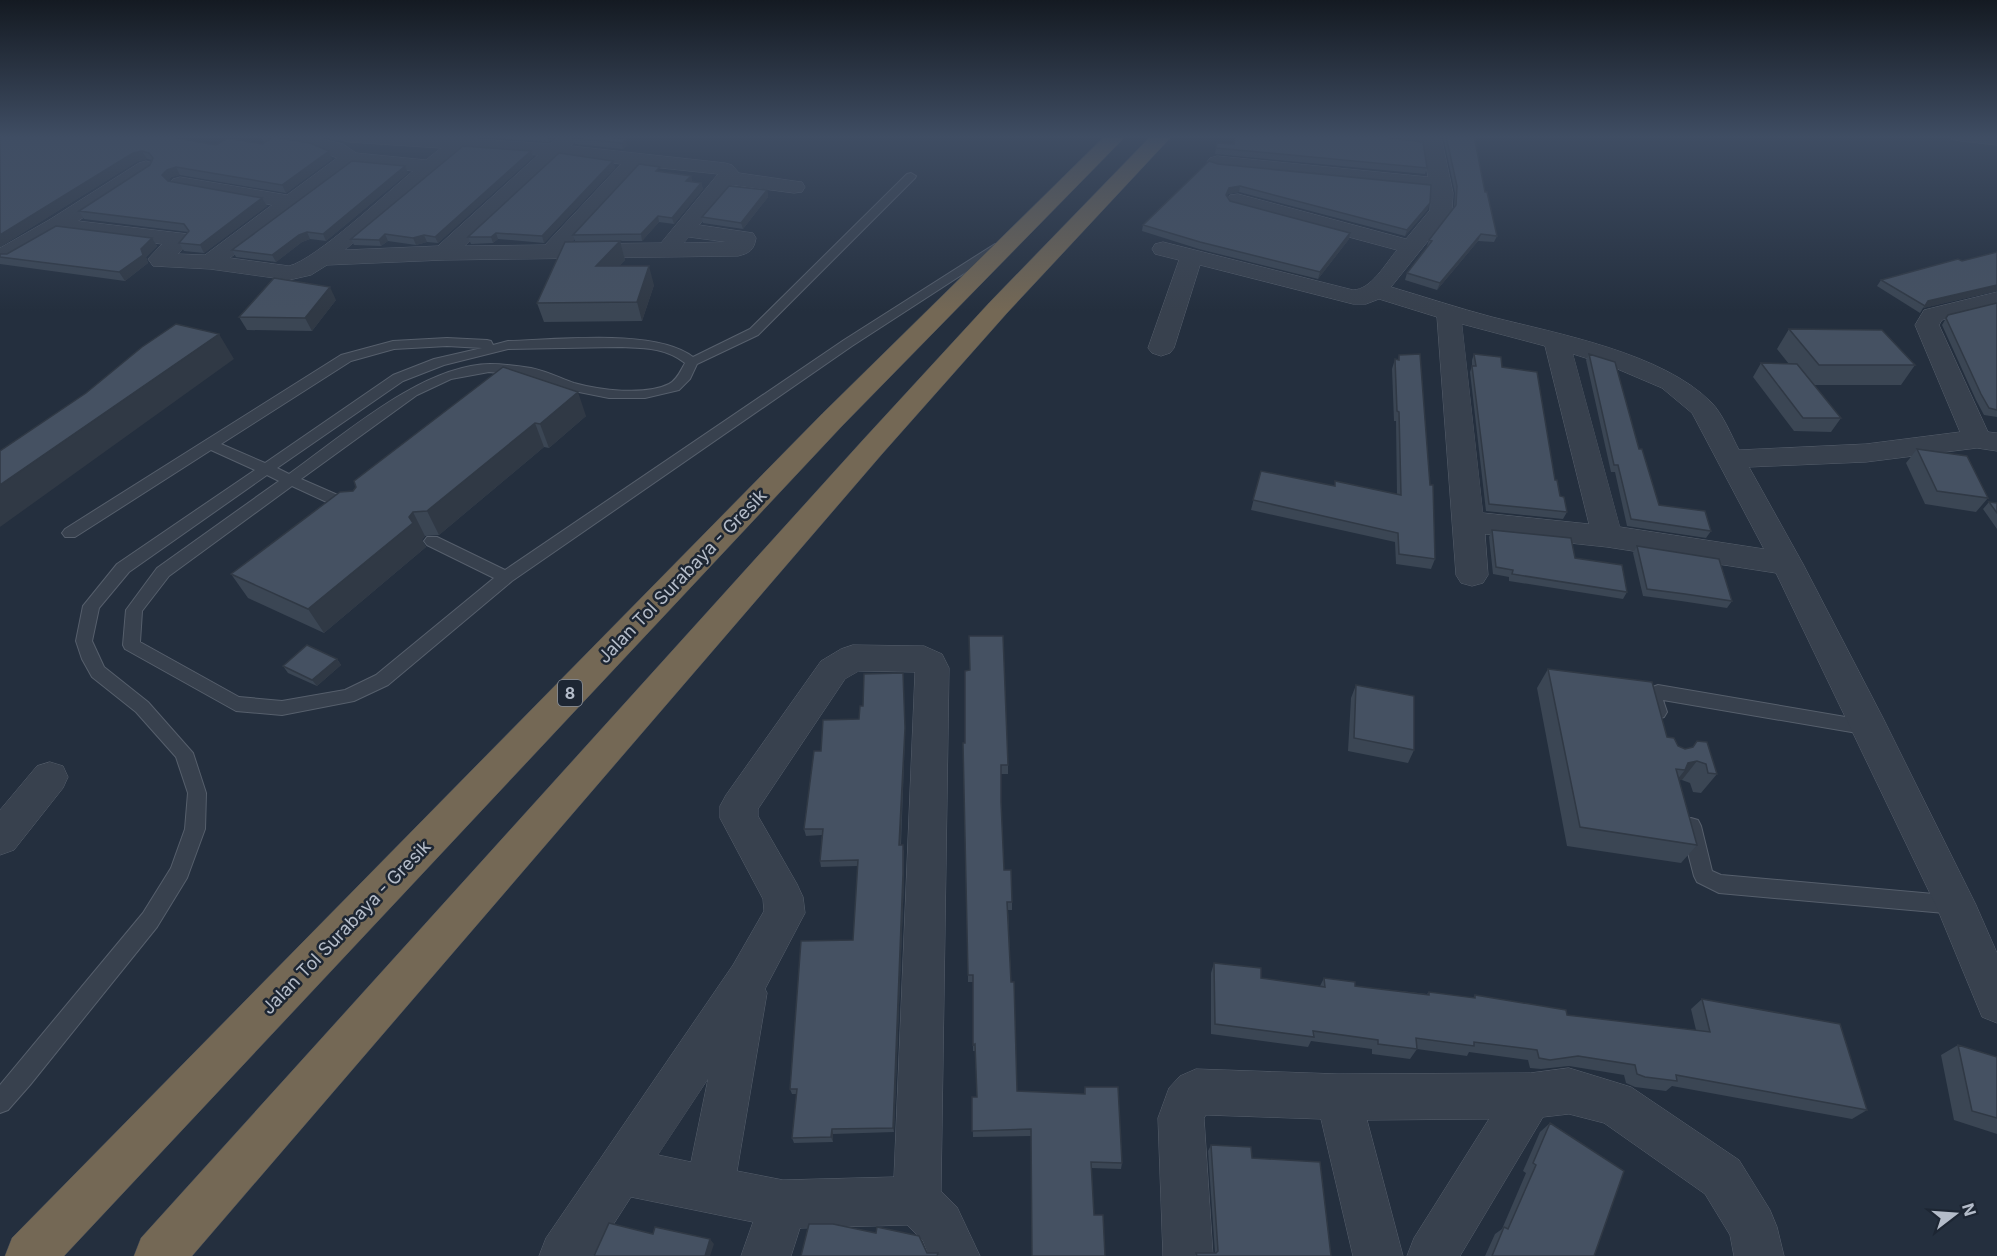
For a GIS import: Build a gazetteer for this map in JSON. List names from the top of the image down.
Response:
{
  "streets": {
    "highway": ["Jalan Tol Surabaya - Gresik", "8"]
  },
  "north": "right"
}
